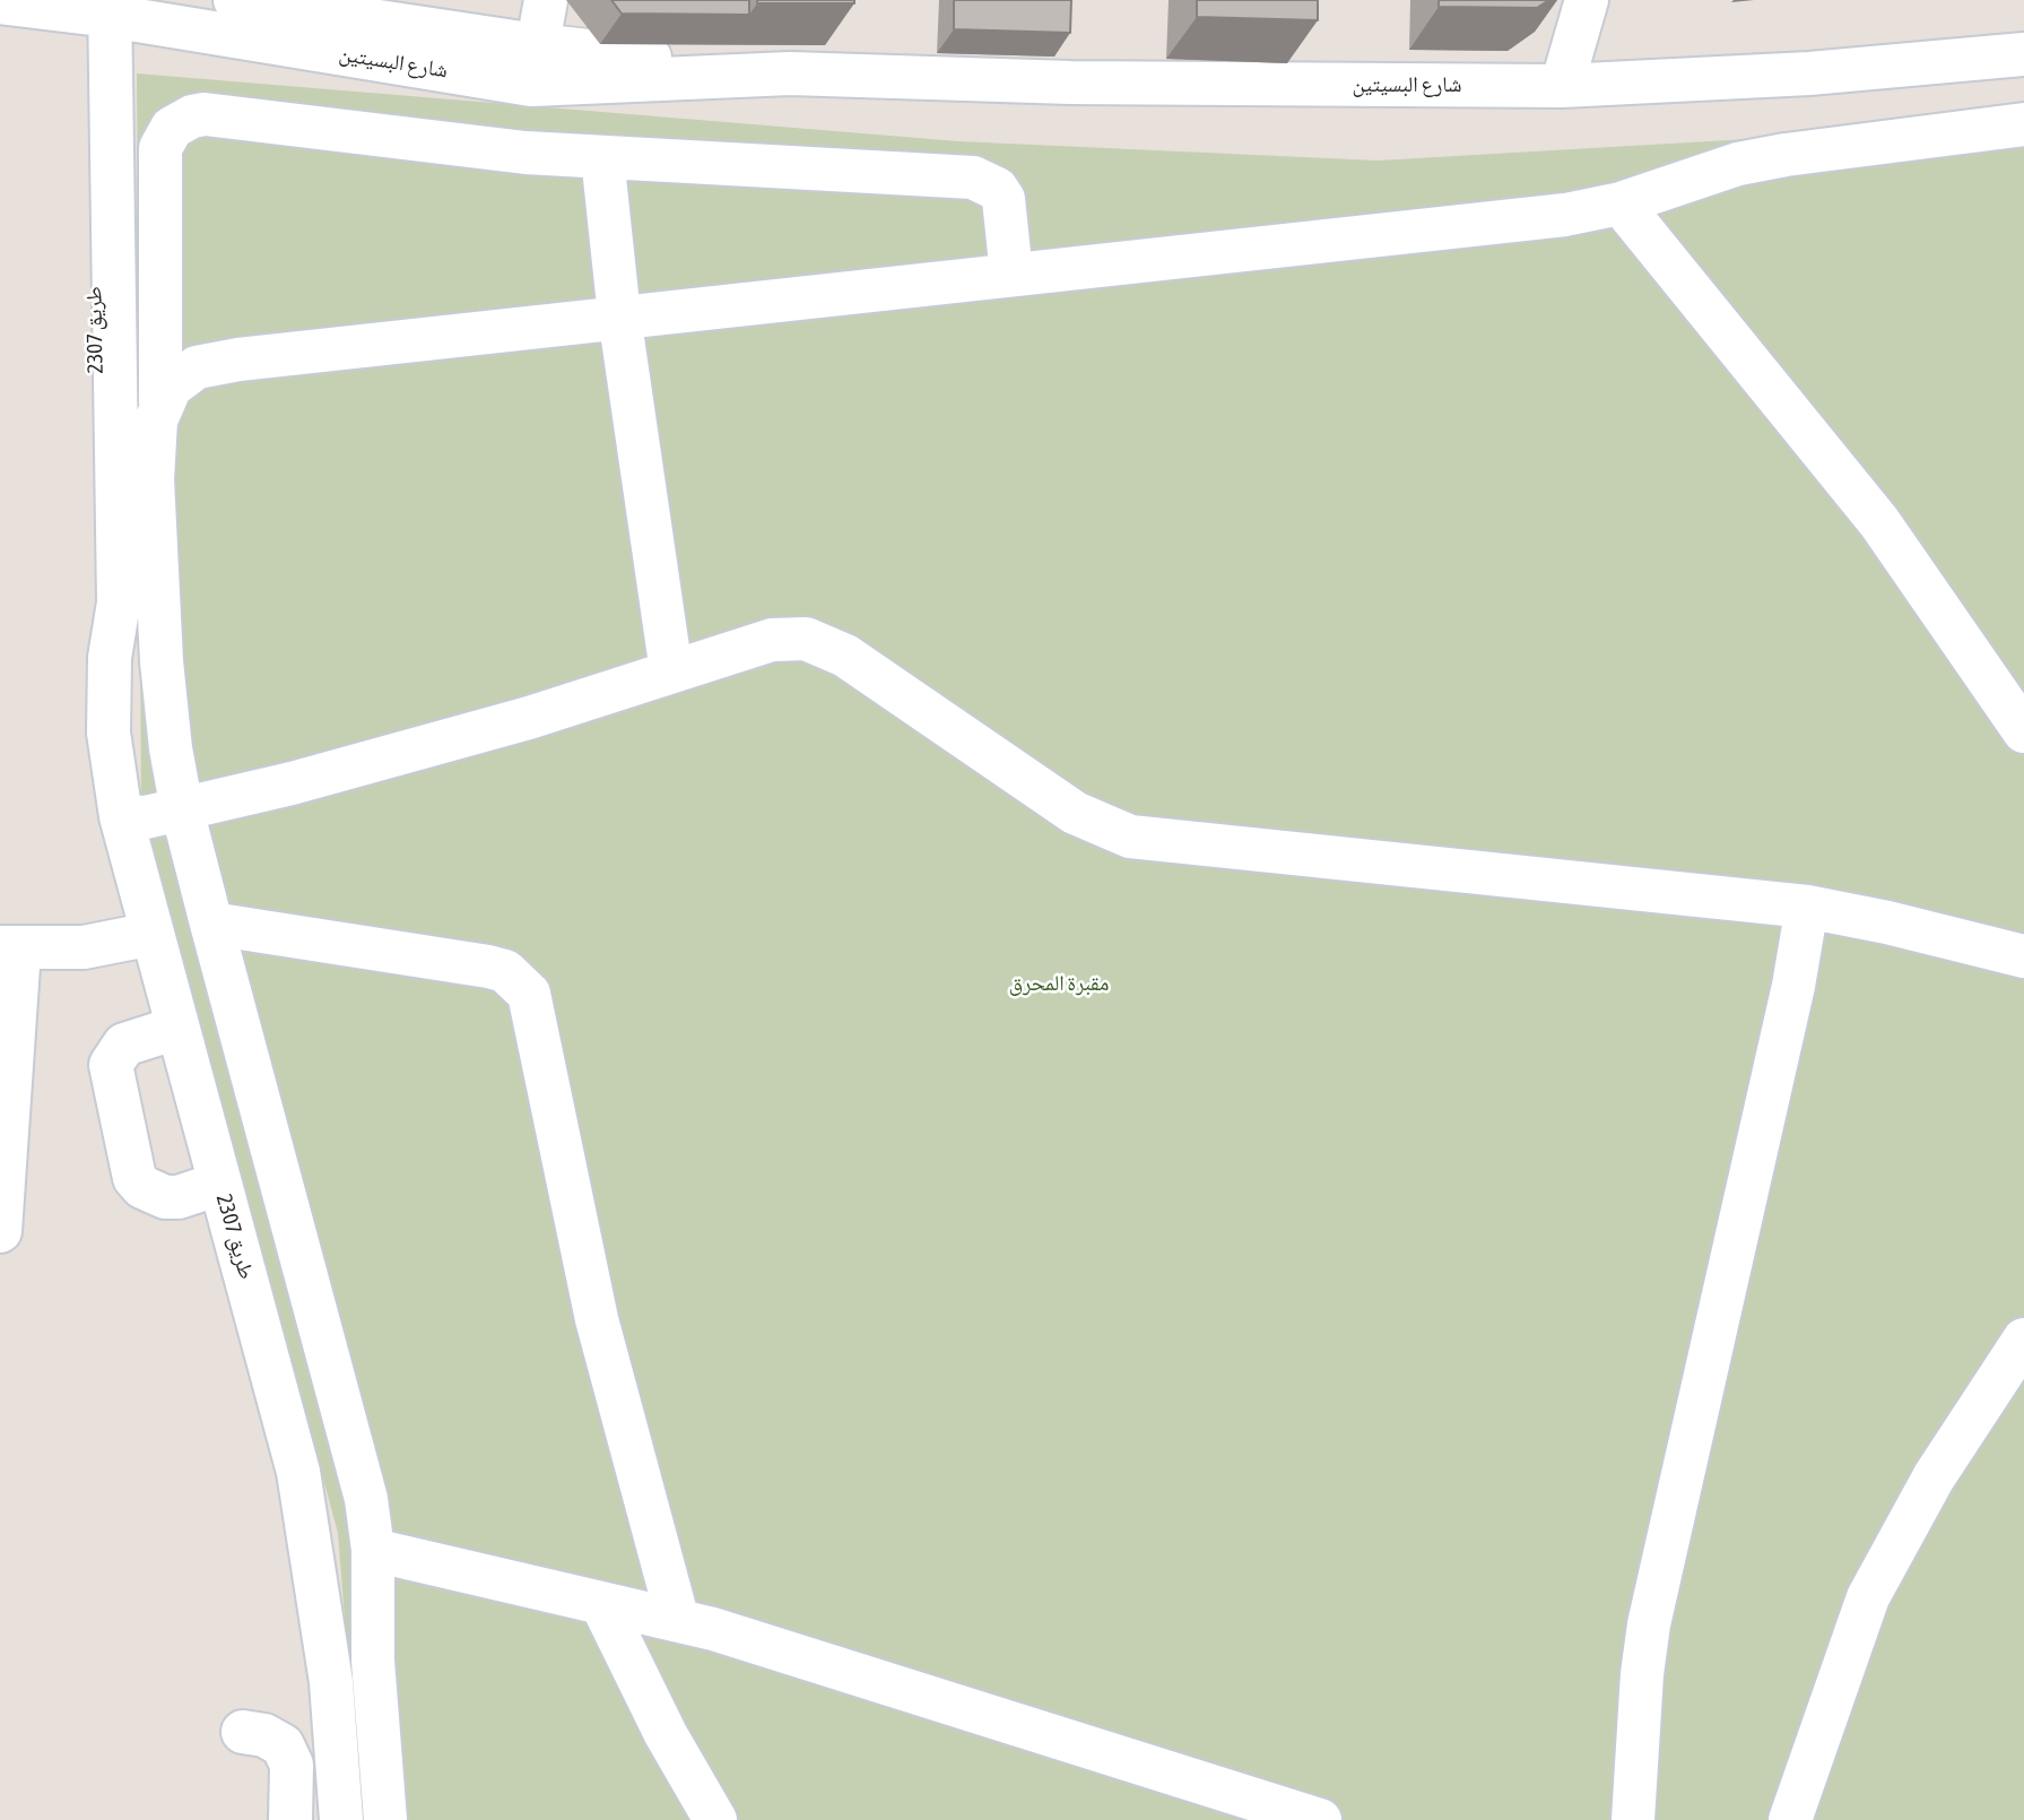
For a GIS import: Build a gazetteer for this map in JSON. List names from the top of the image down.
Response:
{
  "streets": {
    "street": ["شارع البسيتين", "طريق 2307"]
  },
  "crossings": [
    ["شارع البسيتين", "طريق 2307"]
  ],
  "parks": ["مقبرة المحرق"]
}
